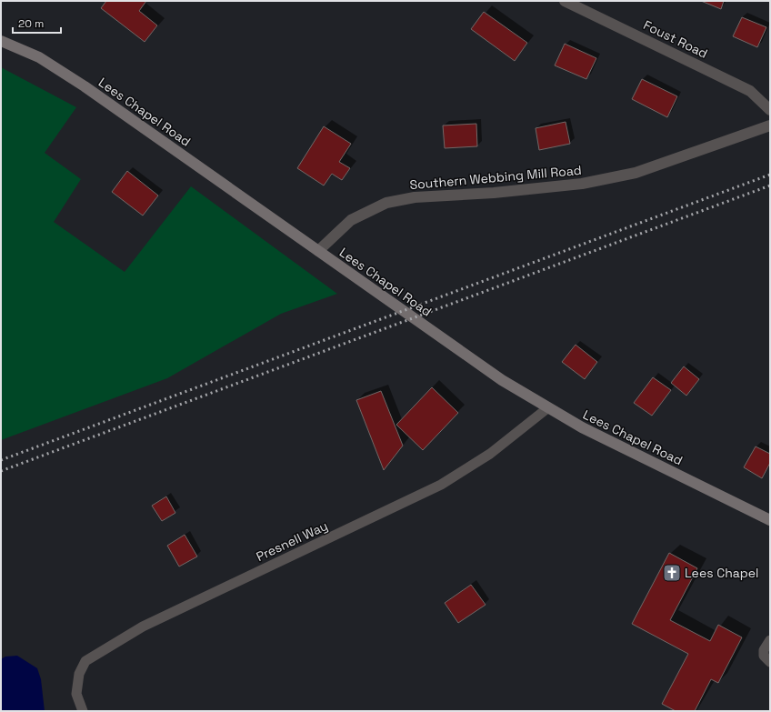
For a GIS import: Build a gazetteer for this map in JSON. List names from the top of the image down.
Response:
{
  "streets": {
    "main road": ["Lees Chapel Road"],
    "street": ["Foust Road", "Southern Webbing Mill Road"],
    "lane": ["Presnell Way"]
  },
  "crossings": [
    ["Lees Chapel Road", "Southern Webbing Mill Road"],
    ["Lees Chapel Road", "Presnell Way"]
  ],
  "places": {
    "church": ["Lees Chapel"]
  },
  "scale_bar": "20 m"
}
